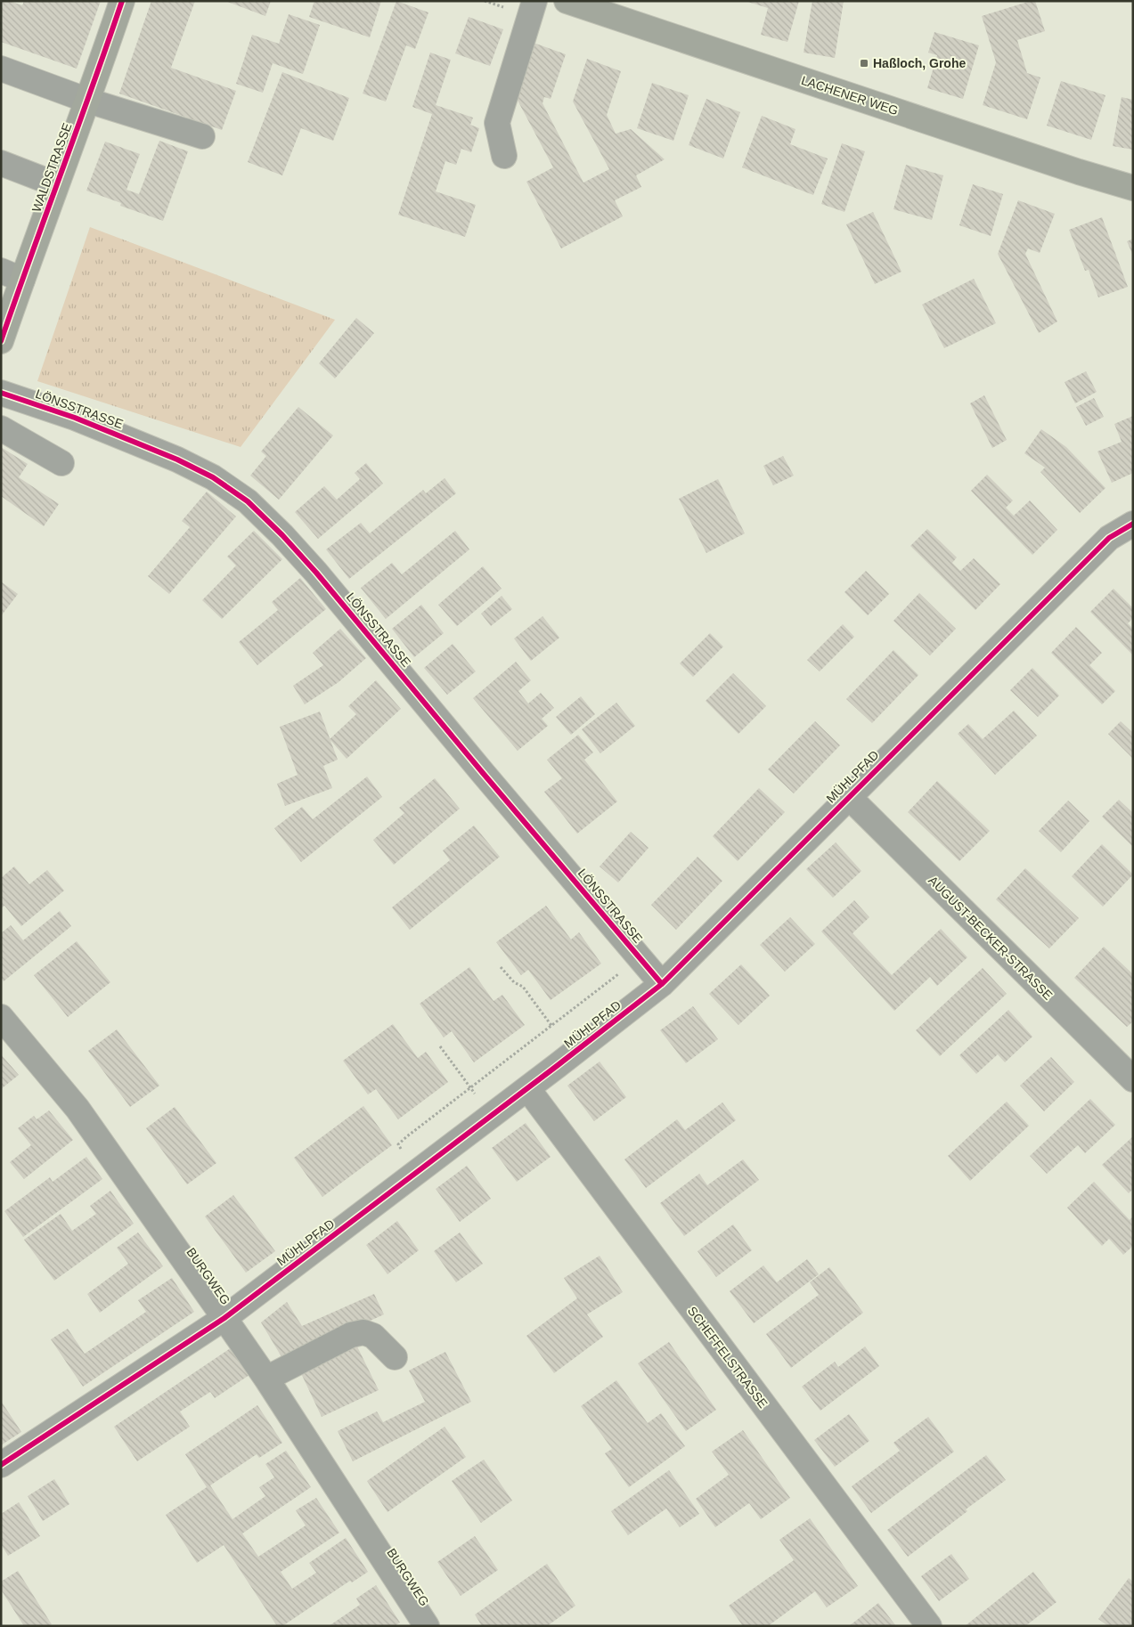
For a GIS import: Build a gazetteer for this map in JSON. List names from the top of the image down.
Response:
{
  "streets": {
    "main road": ["LACHENER WEG", "WALDSTRASSE"],
    "street": [
      "LÖNSSTRASSE",
      "MÜHLPFAD",
      "AUGUST-BECKER-STRASSE",
      "BURGWEG",
      "SCHEFFELSTRASSE"
    ]
  },
  "crossings": [
    ["LÖNSSTRASSE", "MÜHLPFAD"],
    ["MÜHLPFAD", "AUGUST-BECKER-STRASSE"],
    ["MÜHLPFAD", "BURGWEG"],
    ["MÜHLPFAD", "SCHEFFELSTRASSE"]
  ],
  "places": {
    "transit": ["Haßloch, Grohe"]
  }
}
